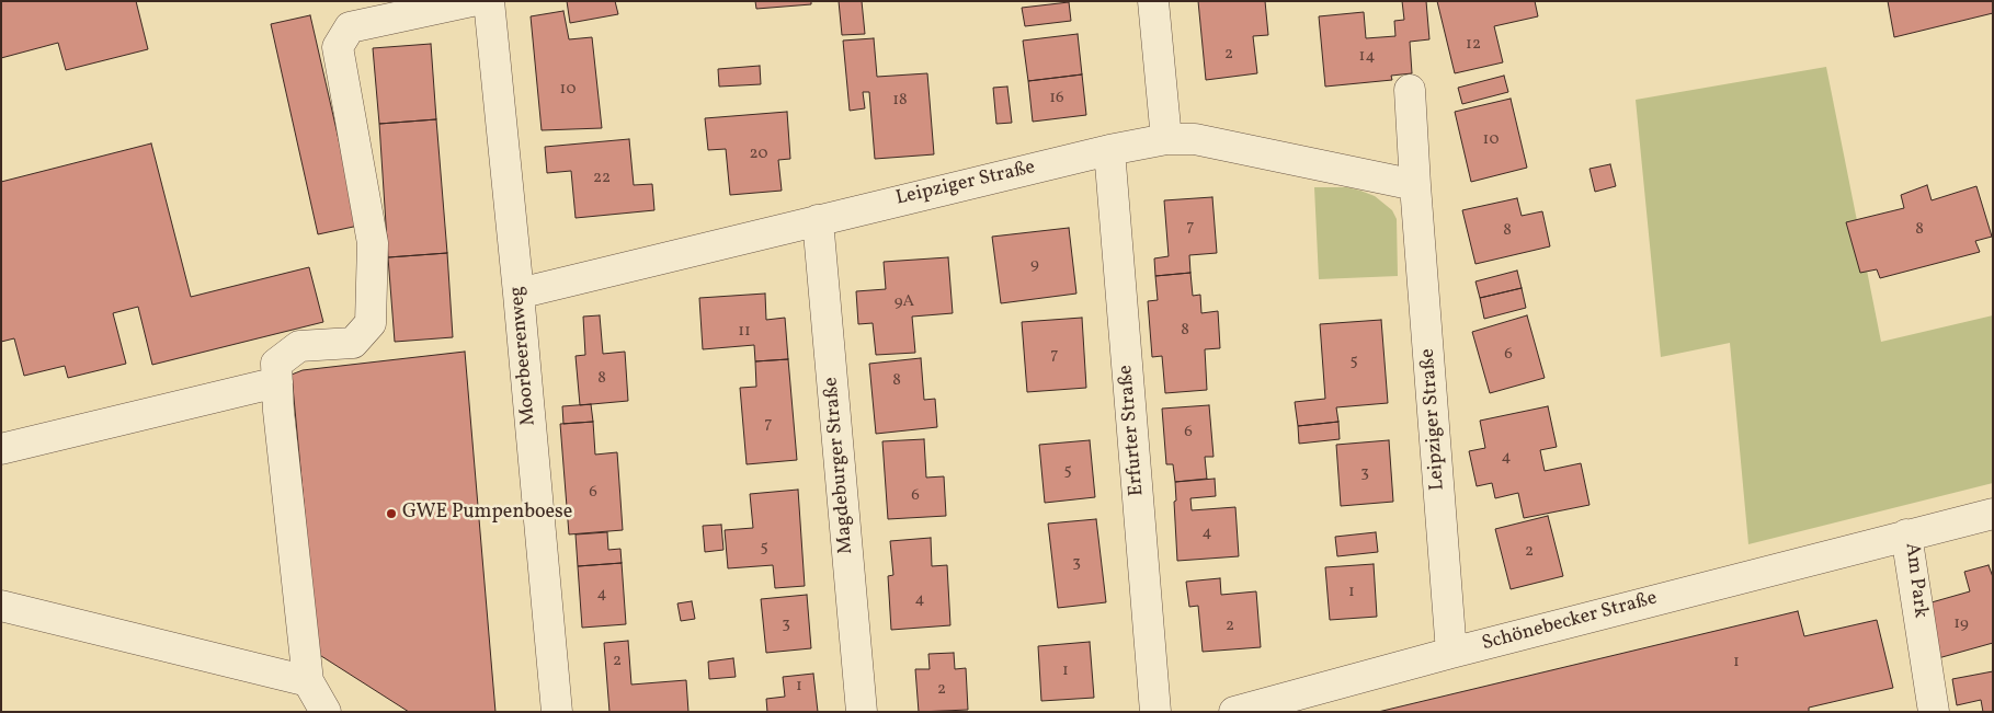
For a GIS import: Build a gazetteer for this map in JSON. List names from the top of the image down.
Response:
{
  "streets": {
    "street": [
      "Leipziger Straße",
      "Moorbeerenweg",
      "Erfurter Straße",
      "Magdeburger Straße",
      "Am Park",
      "Schönebecker Straße"
    ]
  },
  "crossings": [
    ["Leipziger Straße", "Moorbeerenweg"],
    ["Leipziger Straße", "Erfurter Straße"],
    ["Leipziger Straße", "Magdeburger Straße"],
    ["Leipziger Straße", "Schönebecker Straße"],
    ["Am Park", "Schönebecker Straße"]
  ],
  "places": ["GWE Pumpenboese"],
  "house_numbers": [
    "12",
    "2",
    "14",
    "10",
    "16",
    "18",
    "10",
    "20",
    "22",
    "7",
    "8",
    "8",
    "9",
    "9A",
    "8",
    "11",
    "7",
    "6",
    "5",
    "8",
    "8",
    "7",
    "6",
    "4",
    "5",
    "3",
    "6",
    "6",
    "4",
    "5",
    "2",
    "3",
    "1",
    "4",
    "4",
    "3",
    "19",
    "2",
    "2",
    "1",
    "1",
    "1",
    "2"
  ]
}
